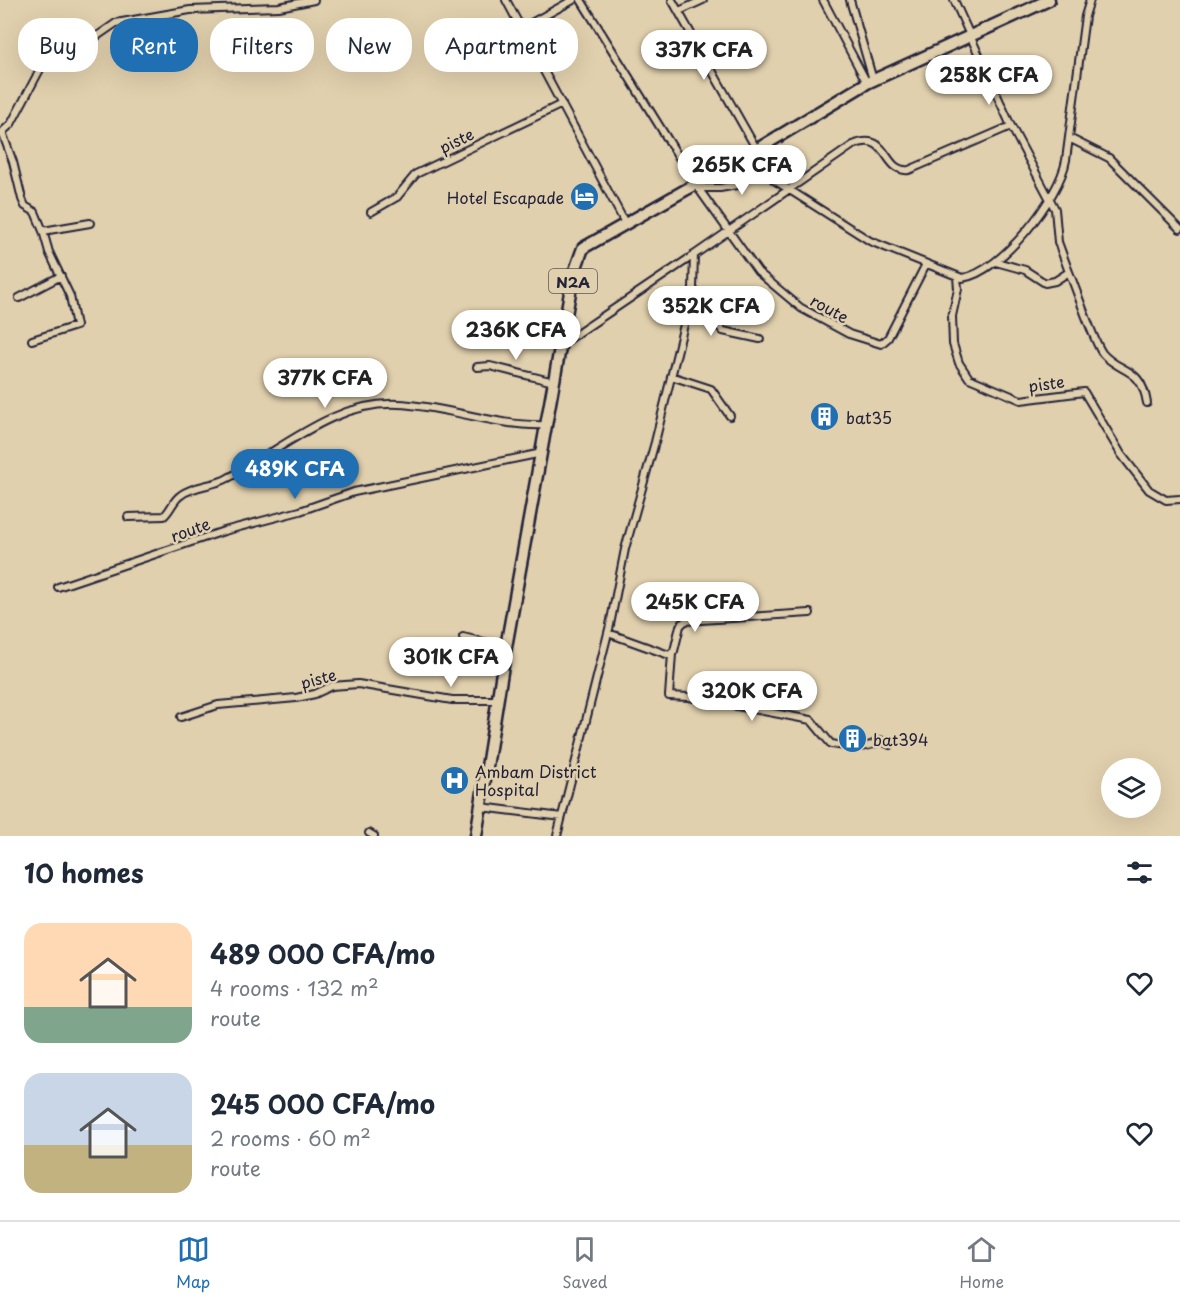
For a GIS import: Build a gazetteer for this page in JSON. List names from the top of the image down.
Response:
{
  "streets": {
    "highway": ["N2A"],
    "street": ["piste", "route"]
  },
  "crossings": [
    ["piste", "N2A"],
    ["N2A", "route"]
  ],
  "places": {
    "hotel": ["Hotel Escapade"],
    "building": ["bat35", "bat394"],
    "hospital": ["Ambam District Hospital"]
  },
  "page": {
    "chip": [
      "Buy",
      "Rent",
      "Filters",
      "New",
      "Apartment"
    ],
    "price": [
      "337K CFA",
      "258K CFA",
      "265K CFA",
      "352K CFA",
      "236K CFA",
      "377K CFA",
      "489K CFA",
      "245K CFA",
      "301K CFA",
      "320K CFA"
    ],
    "heading": "10 homes",
    "list": [
      {
        "name": "489 000 CFA/mo",
        "note": "4 rooms · 132 m² · route"
      },
      {
        "name": "245 000 CFA/mo",
        "note": "2 rooms · 60 m² · route"
      }
    ],
    "tabs": ["Map", "Saved", "Home"]
  }
}
